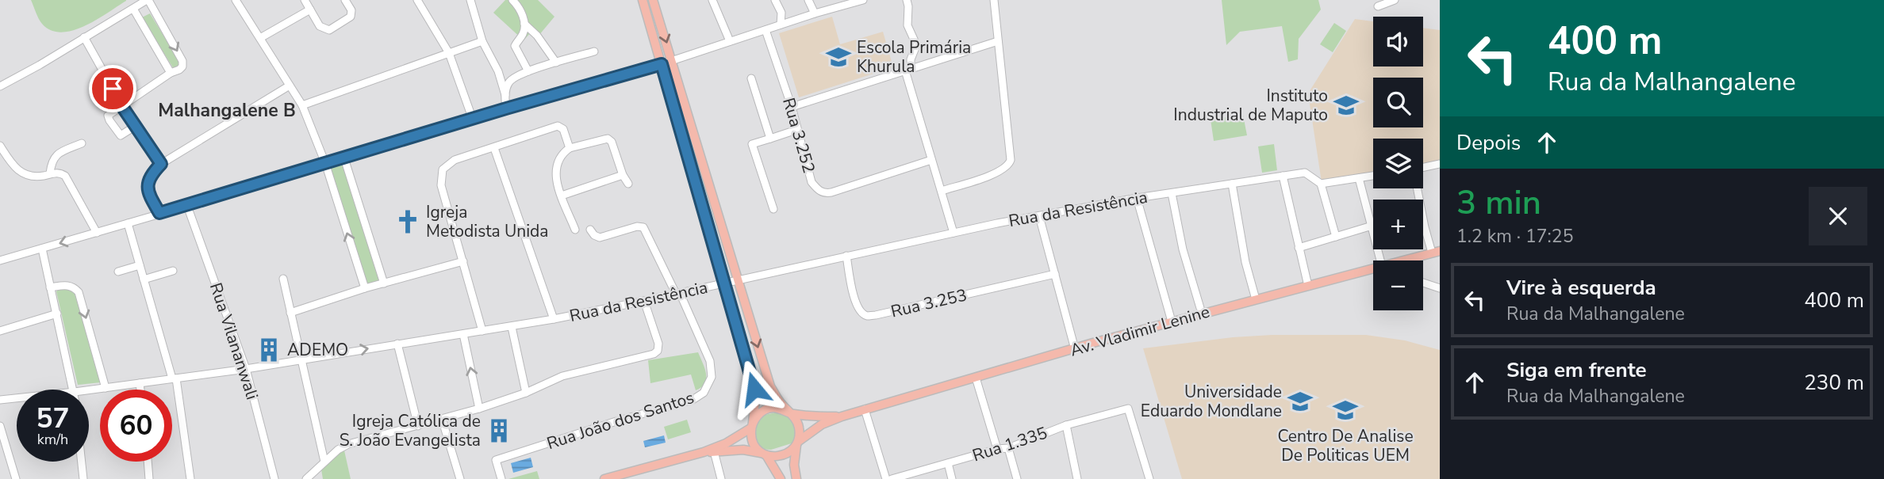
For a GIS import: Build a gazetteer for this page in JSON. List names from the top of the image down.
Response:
{
  "streets": {
    "main road": ["Av. Vladimir Lenine"],
    "street": [
      "Rua 3.252",
      "Rua da Resistência",
      "Rua 3.253",
      "Rua Vilananwali",
      "Rua João dos Santos",
      "Rua 1.335"
    ]
  },
  "crossings": [
    ["Rua da Resistência", "Rua 3.253"],
    ["Rua da Resistência", "Rua Vilananwali"],
    ["Rua da Resistência", "Rua João dos Santos"]
  ],
  "districts": ["Malhangalene B"],
  "places": {
    "school or university": [
      "Escola Primária Khurula",
      "Instituto Industrial de Maputo",
      "Universidade Eduardo Mondlane",
      "Centro De Analise De Politicas UEM"
    ],
    "church": ["Igreja Metodista Unida"],
    "building": ["ADEMO", "Igreja Católica de S. João Evangelista"]
  },
  "page": {
    "turn": ["400 m", "Rua da Malhangalene"],
    "map_buttons": ["+", "−"],
    "then": "Depois",
    "heading": ["3 min", "1.2 km · 17:25"],
    "list": [
      {
        "name": "Vire à esquerda",
        "note": "Rua da Malhangalene",
        "value": "400 m"
      },
      {
        "name": "Siga em frente",
        "note": "Rua da Malhangalene",
        "value": "230 m"
      }
    ],
    "speed": "57 km/h",
    "limit": "60"
  }
}
